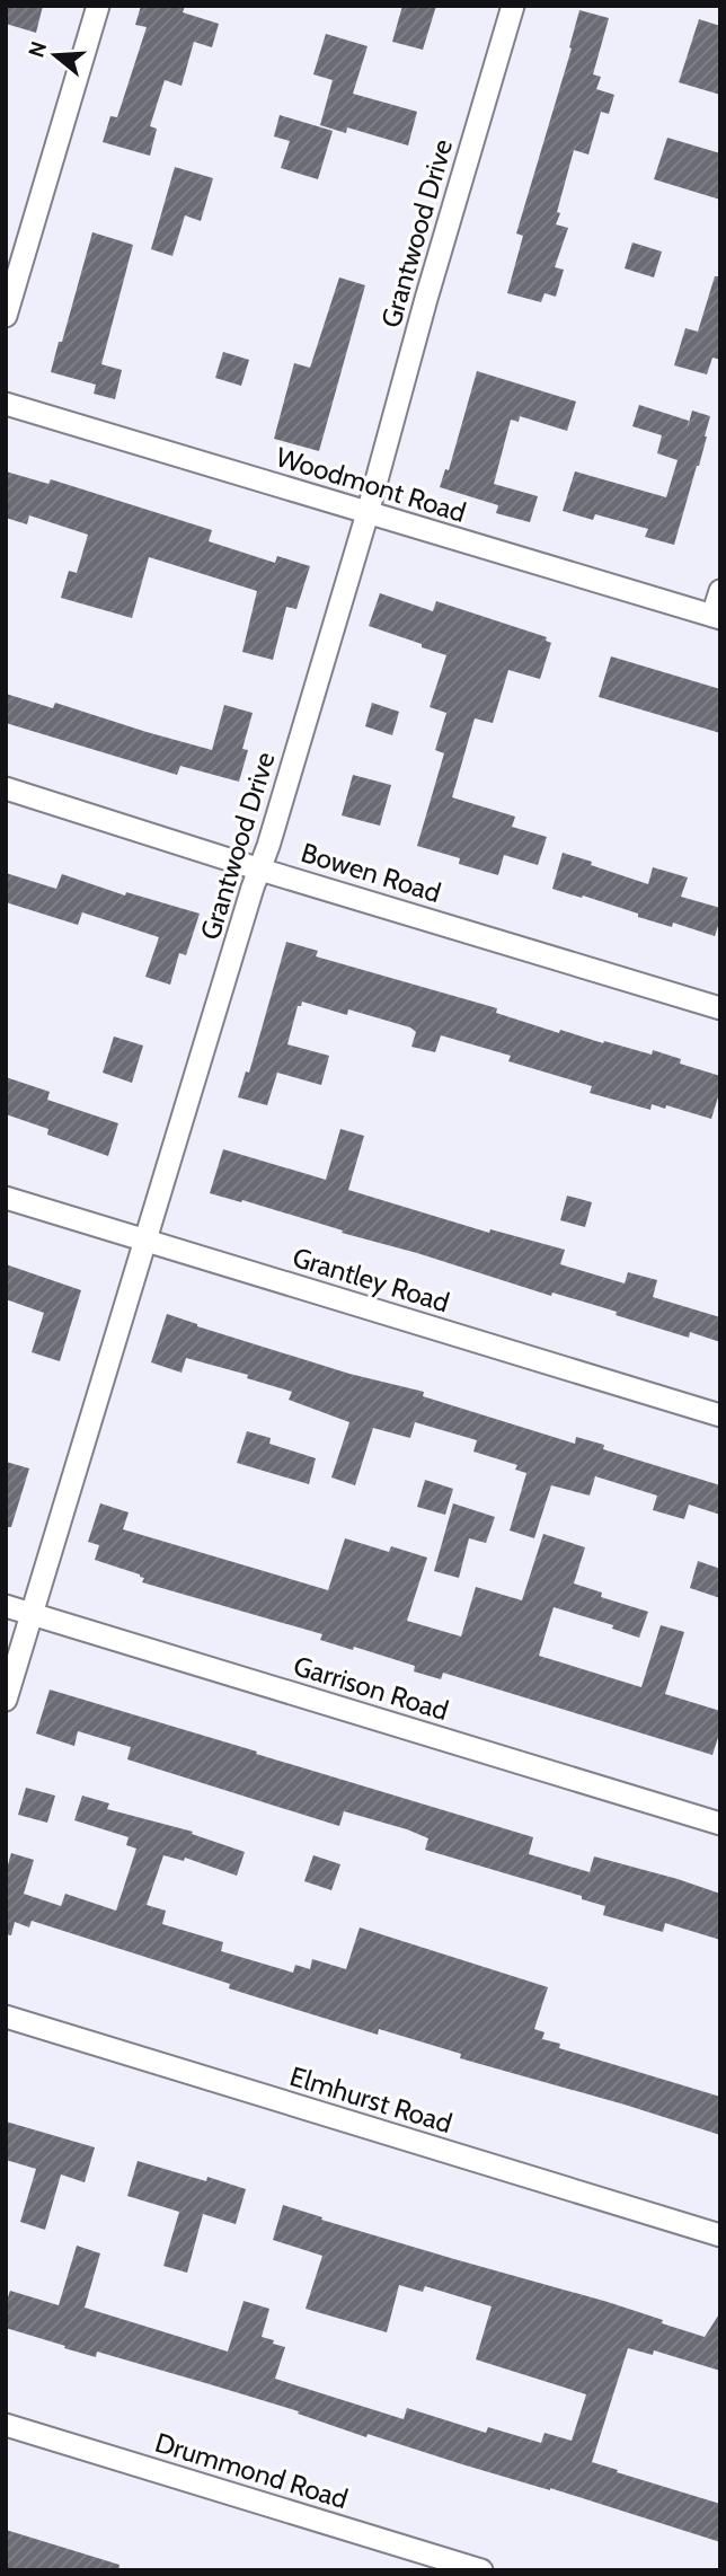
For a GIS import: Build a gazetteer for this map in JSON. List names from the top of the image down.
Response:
{
  "streets": {
    "street": [
      "Grantwood Drive",
      "Woodmont Road",
      "Bowen Road",
      "Grantley Road",
      "Garrison Road",
      "Elmhurst Road",
      "Drummond Road"
    ]
  },
  "crossings": [
    ["Grantwood Drive", "Woodmont Road"],
    ["Grantwood Drive", "Bowen Road"],
    ["Grantwood Drive", "Grantley Road"],
    ["Grantwood Drive", "Garrison Road"]
  ],
  "north": "left"
}
